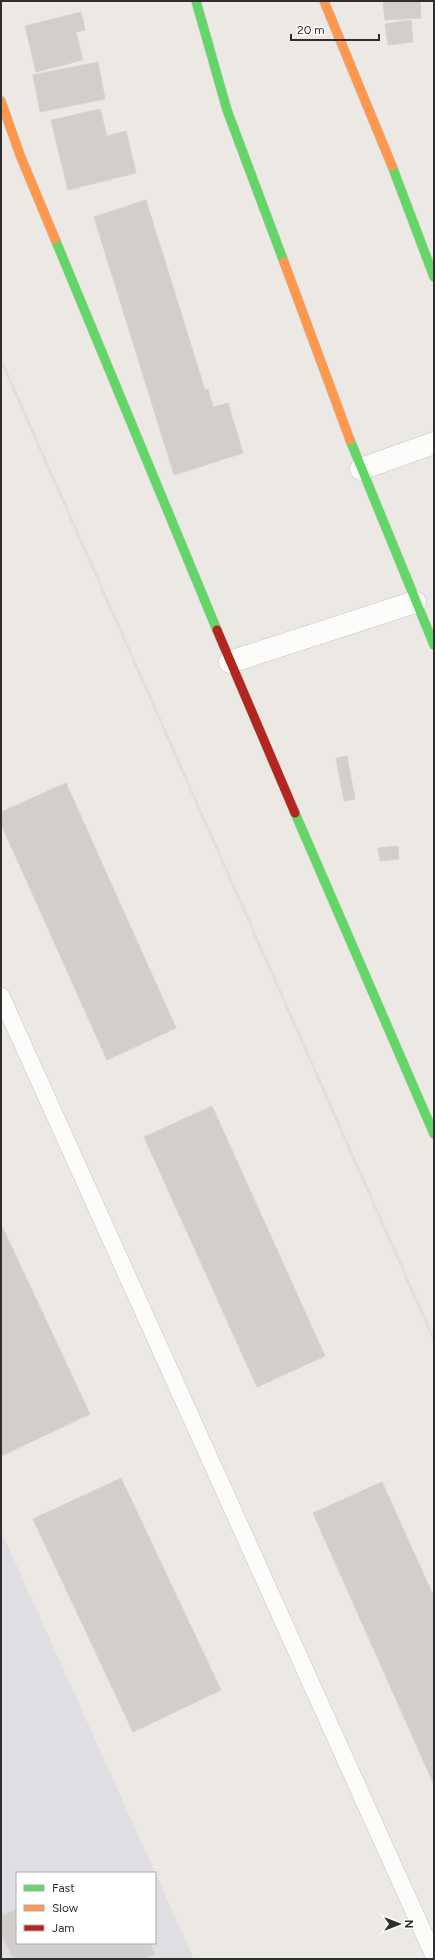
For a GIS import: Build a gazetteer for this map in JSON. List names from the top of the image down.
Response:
{
  "legend": ["Fast", "Slow", "Jam"],
  "scale_bar": "20 m",
  "north": "right"
}
